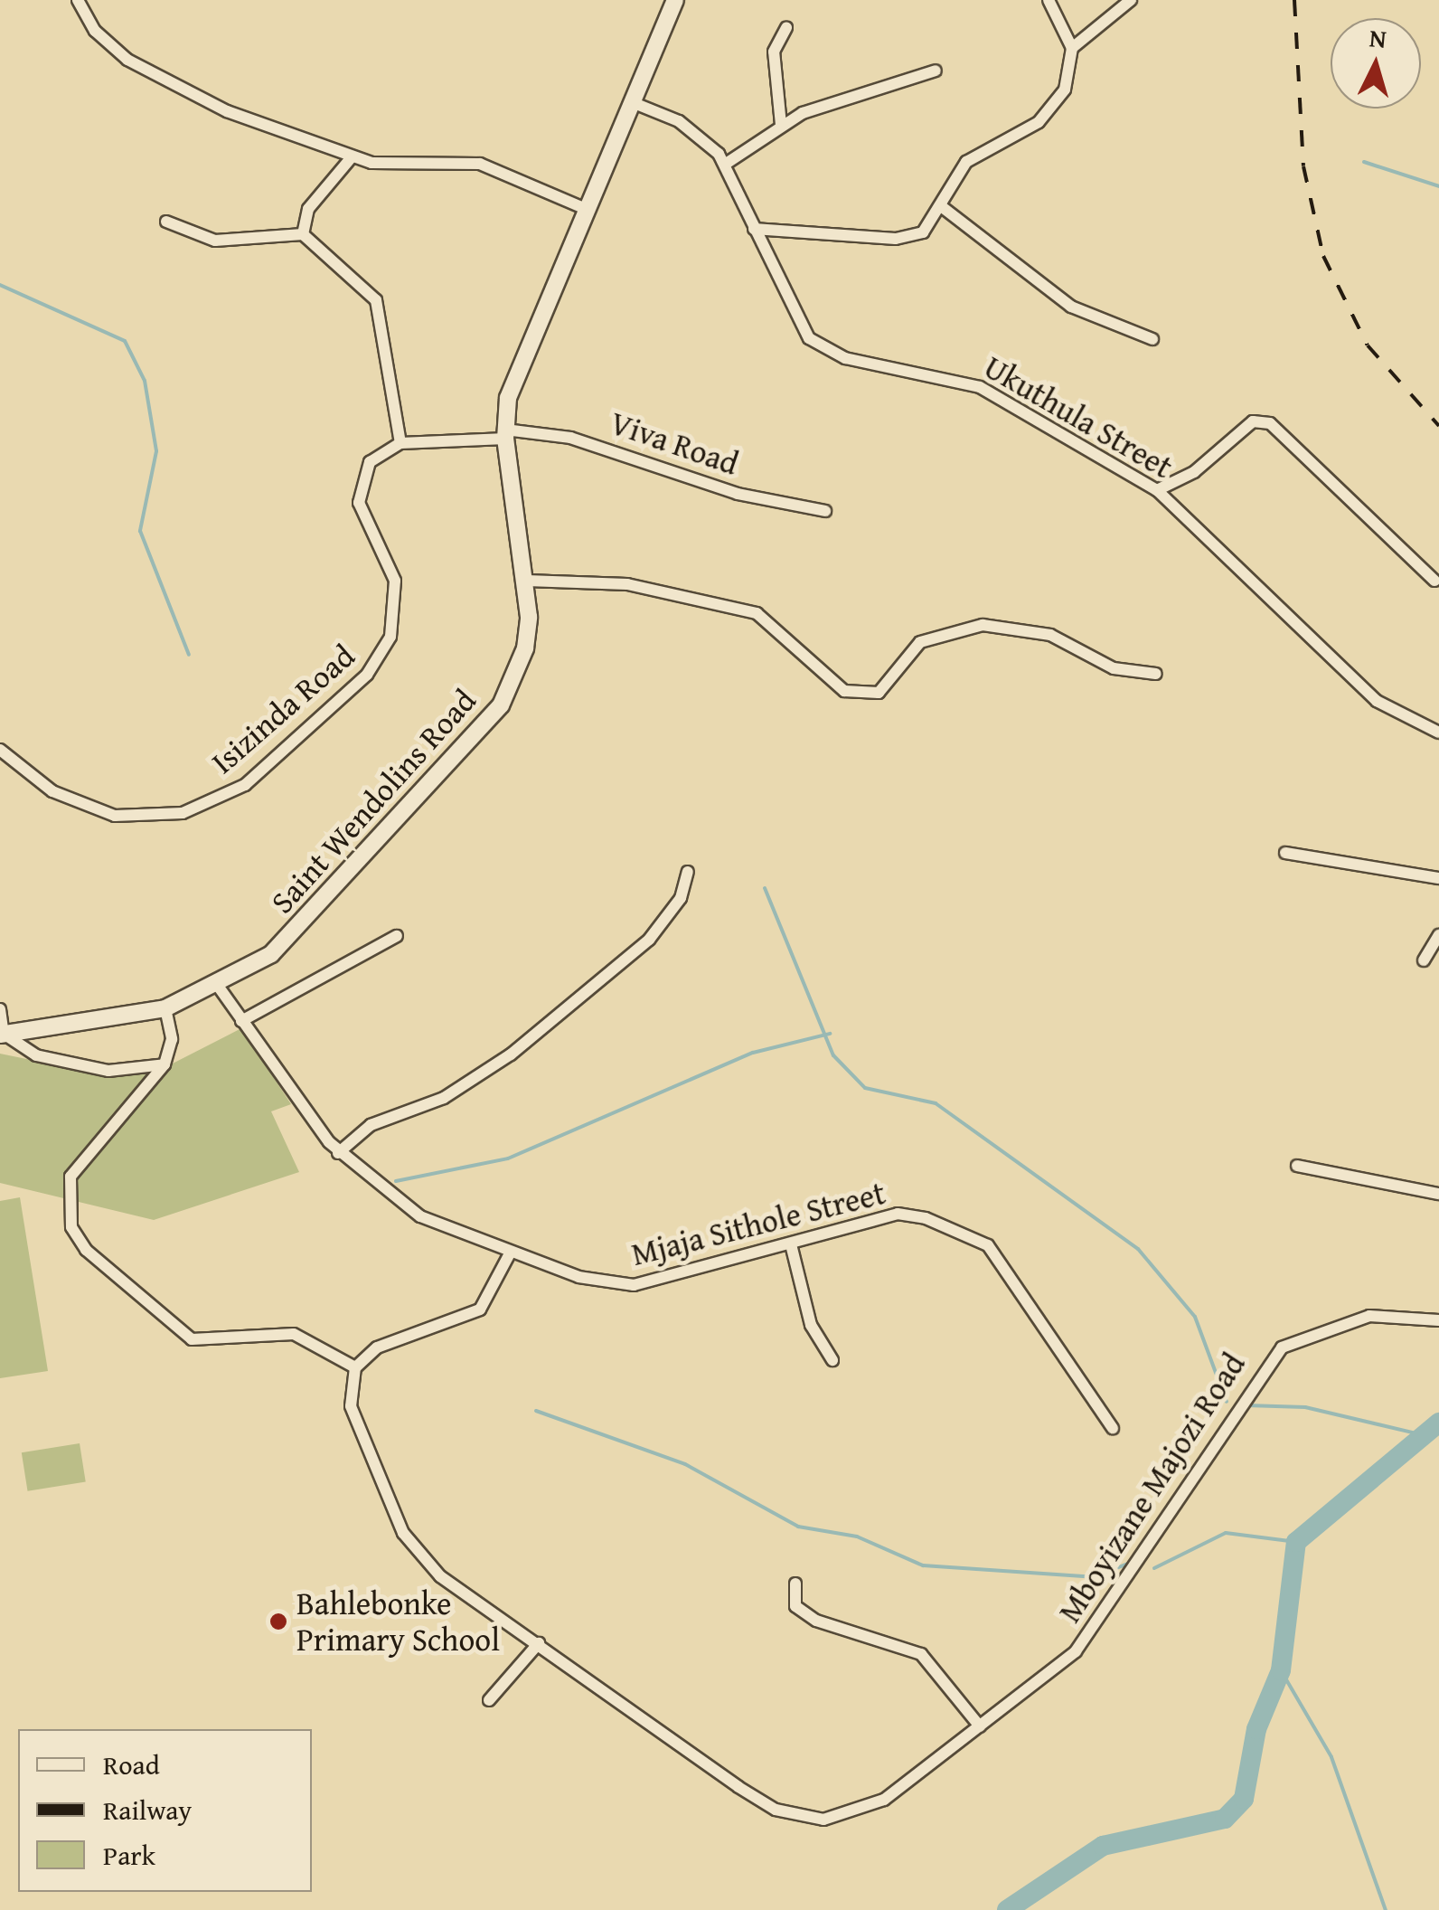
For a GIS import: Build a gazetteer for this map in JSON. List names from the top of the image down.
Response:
{
  "streets": {
    "street": [
      "Ukuthula Street",
      "Viva Road",
      "Isizinda Road",
      "Saint Wendolins Road",
      "Mjaja Sithole Street",
      "Mboyizane Majozi Road"
    ]
  },
  "crossings": [
    ["Ukuthula Street", "Saint Wendolins Road"],
    ["Viva Road", "Saint Wendolins Road"],
    ["Saint Wendolins Road", "Mjaja Sithole Street"]
  ],
  "places": ["Bahlebonke Primary School"],
  "legend": ["Road", "Railway", "Park"],
  "north": "top"
}
